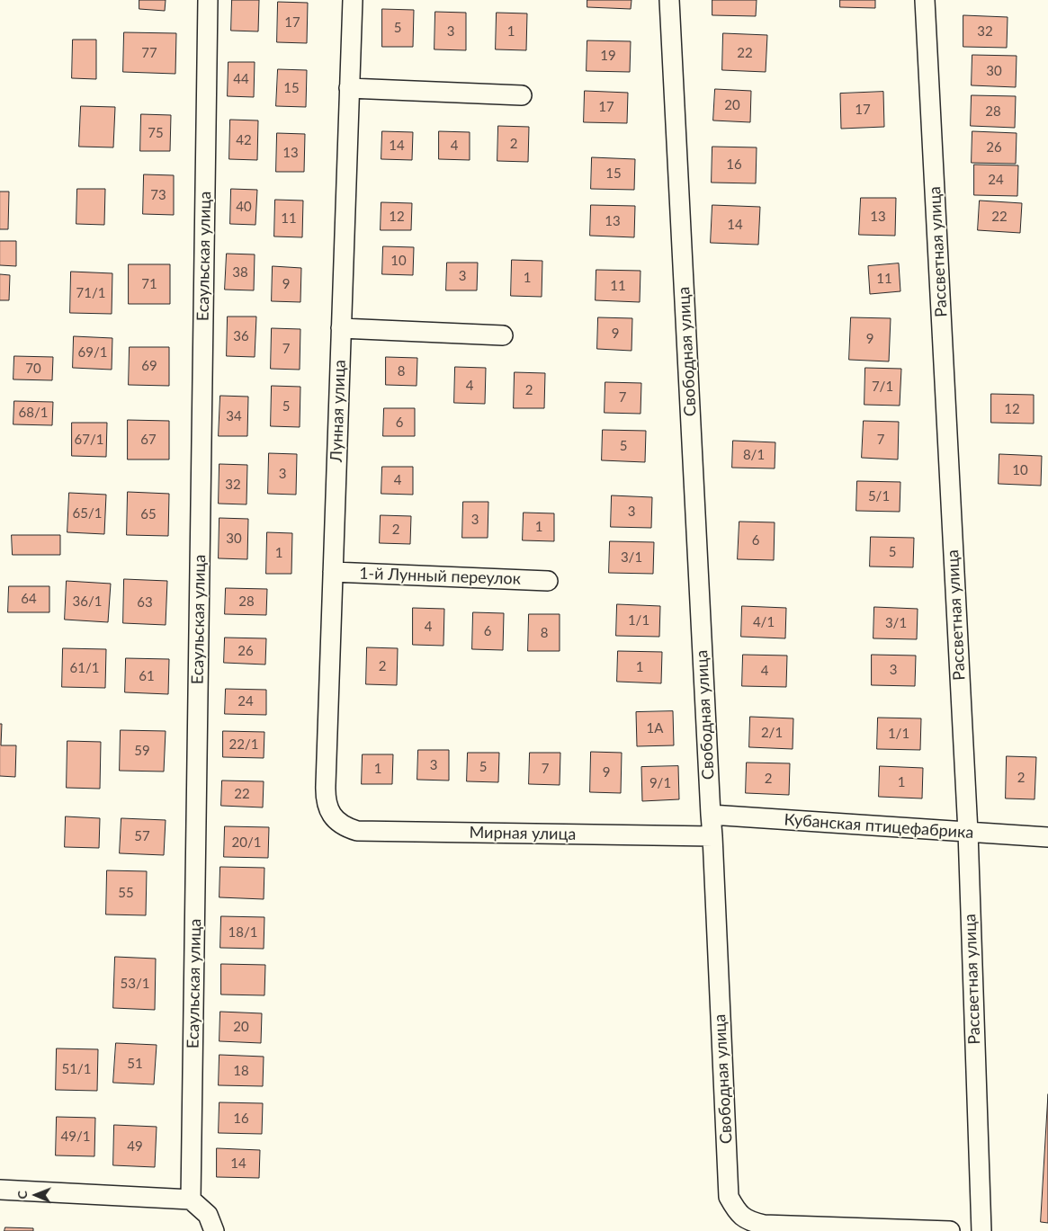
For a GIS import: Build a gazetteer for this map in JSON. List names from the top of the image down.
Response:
{
  "streets": {
    "street": [
      "Рассветная улица",
      "Есаульская улица",
      "Свободная улица",
      "Лунная улица",
      "1-й Лунный переулок",
      "Кубанская птицефабрика",
      "Мирная улица"
    ]
  },
  "crossings": [
    ["Рассветная улица", "Кубанская птицефабрика"],
    ["Свободная улица", "Кубанская птицефабрика"],
    ["Свободная улица", "Мирная улица"],
    ["Лунная улица", "1-й Лунный переулок"],
    ["Лунная улица", "Мирная улица"]
  ],
  "house_numbers": [
    "17",
    "5",
    "3",
    "1",
    "32",
    "77",
    "22",
    "19",
    "30",
    "44",
    "15",
    "20",
    "17",
    "17",
    "28",
    "75",
    "42",
    "2",
    "14",
    "4",
    "26",
    "13",
    "16",
    "15",
    "24",
    "73",
    "40",
    "12",
    "13",
    "22",
    "11",
    "13",
    "14",
    "10",
    "38",
    "3",
    "1",
    "11",
    "71",
    "9",
    "11",
    "71/1",
    "9",
    "36",
    "9",
    "7",
    "69/1",
    "69",
    "70",
    "8",
    "4",
    "7/1",
    "2",
    "7",
    "5",
    "12",
    "68/1",
    "34",
    "6",
    "67/1",
    "67",
    "7",
    "5",
    "8/1",
    "10",
    "3",
    "4",
    "32",
    "5/1",
    "3",
    "65/1",
    "65",
    "3",
    "1",
    "2",
    "30",
    "6",
    "5",
    "1",
    "3/1",
    "64",
    "36/1",
    "28",
    "63",
    "1/1",
    "4/1",
    "3/1",
    "4",
    "6",
    "8",
    "26",
    "2",
    "1",
    "61/1",
    "3",
    "4",
    "61",
    "24",
    "1А",
    "2/1",
    "1/1",
    "22/1",
    "59",
    "3",
    "5",
    "1",
    "7",
    "9",
    "2",
    "2",
    "1",
    "9/1",
    "22",
    "57",
    "20/1",
    "55",
    "18/1",
    "53/1",
    "20",
    "51",
    "51/1",
    "18",
    "16",
    "49/1",
    "49",
    "14"
  ],
  "north": "left"
}
